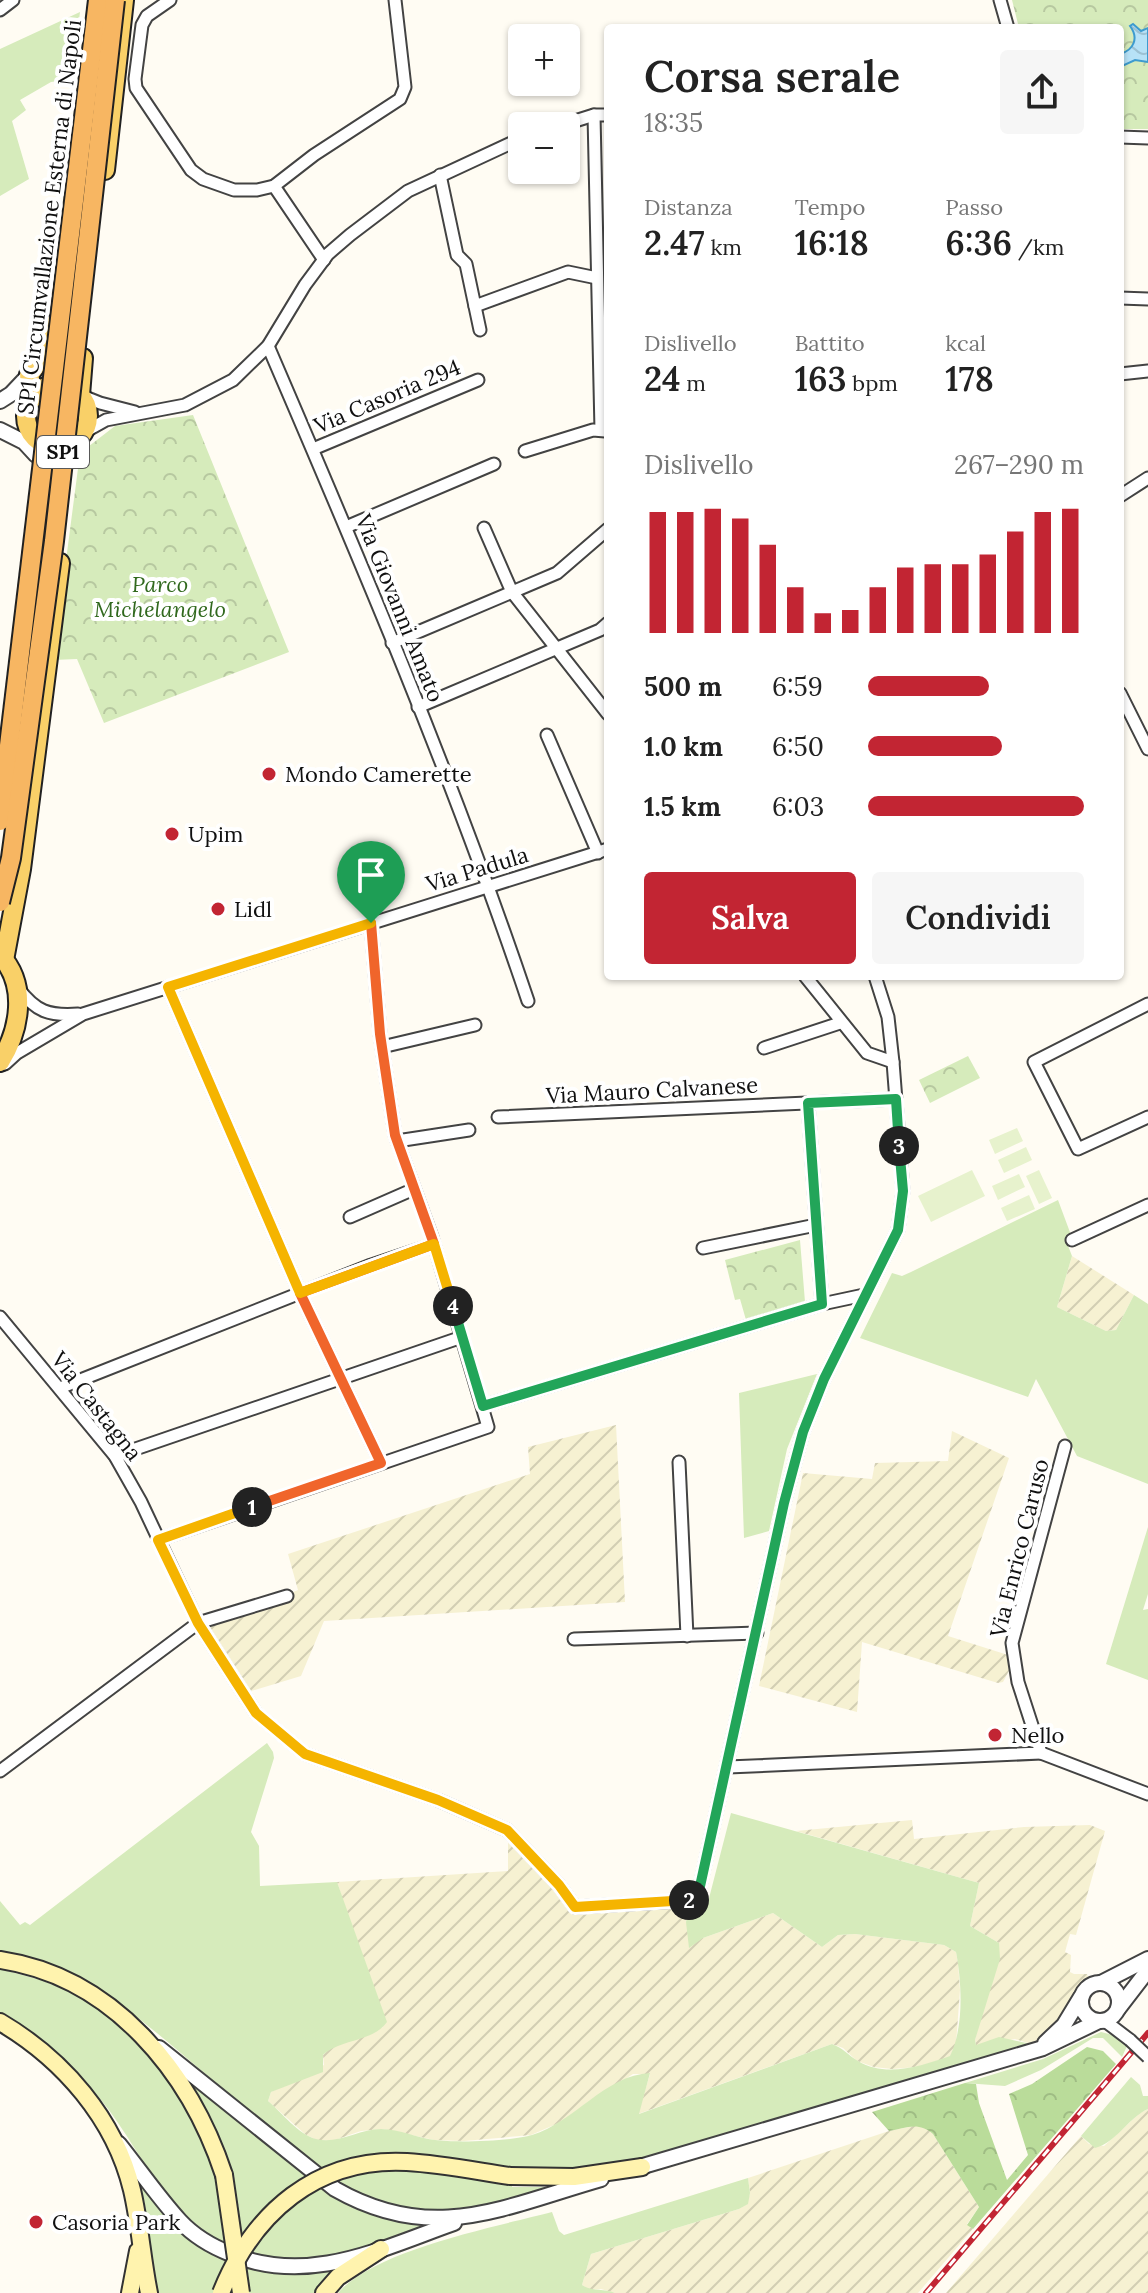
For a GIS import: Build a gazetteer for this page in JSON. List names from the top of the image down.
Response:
{
  "streets": {
    "highway": ["SP1 Circumvallazione Esterna di Napoli", "SP1"],
    "street": [
      "Via Casoria 294",
      "Via Giovanni Amato",
      "Via Padula",
      "Via Mauro Calvanese",
      "Via Castagna",
      "Via Enrico Caruso"
    ]
  },
  "crossings": [
    ["Via Casoria 294", "Via Giovanni Amato"],
    ["Via Giovanni Amato", "Via Padula"]
  ],
  "parks": ["Parco Michelangelo"],
  "places": [
    "Mondo Camerette",
    "Upim",
    "Lidl",
    "Nello",
    "Casoria Park"
  ],
  "page": {
    "map_buttons": ["+", "−"],
    "heading": ["Corsa serale", "18:35"],
    "stats": [
      ["Distanza", "2.47 km"],
      ["Tempo", "16:18"],
      ["Passo", "6:36 /km"],
      ["Dislivello", "24 m"],
      ["Battito", "163 bpm"],
      ["kcal", "178"]
    ],
    "chart": ["Dislivello", "267–290 m"],
    "list": [
      {
        "name": "500 m",
        "note": "6:59"
      },
      {
        "name": "1.0 km",
        "note": "6:50"
      },
      {
        "name": "1.5 km",
        "note": "6:03"
      }
    ],
    "buttons": ["Salva", "Condividi"],
    "pins": [
      "3",
      "4",
      "1",
      "2"
    ]
  }
}
